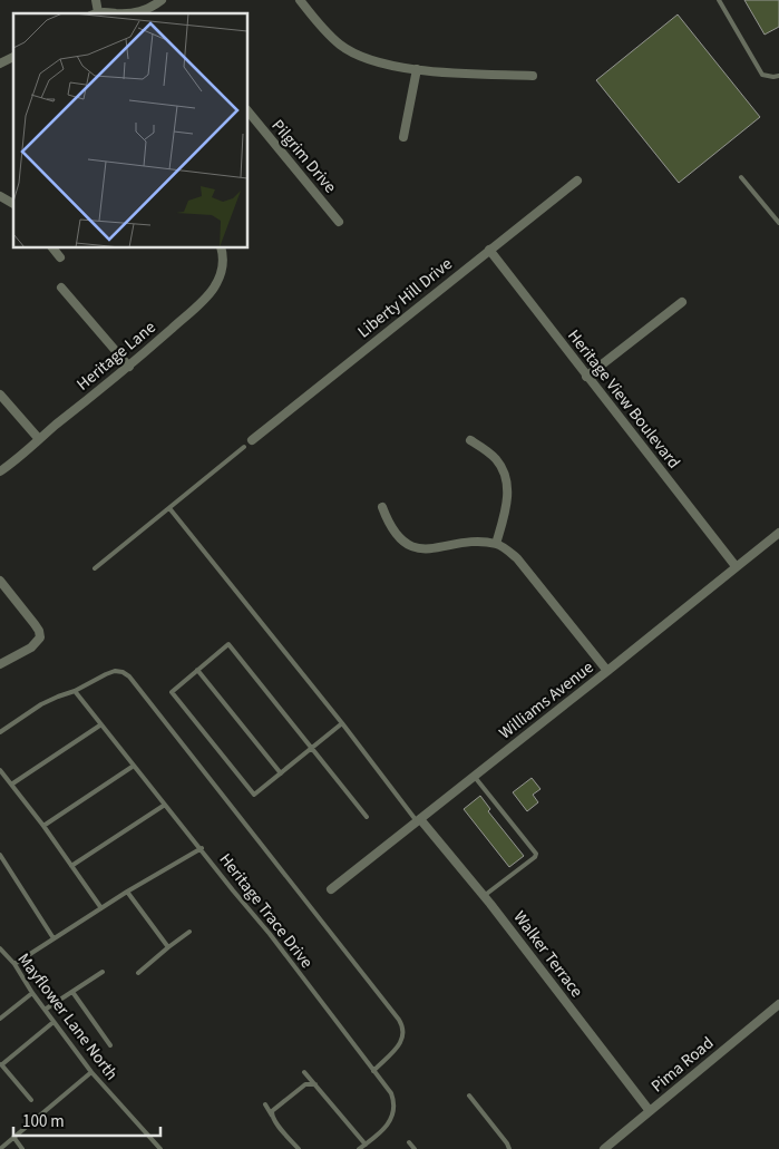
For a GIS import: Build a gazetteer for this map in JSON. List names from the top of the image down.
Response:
{
  "streets": {
    "street": [
      "Pilgrim Drive",
      "Liberty Hill Drive",
      "Heritage Lane",
      "Heritage View Boulevard",
      "Williams Avenue",
      "Walker Terrace",
      "Pima Road"
    ],
    "lane": ["Heritage Trace Drive", "Mayflower Lane North"]
  },
  "crossings": [
    ["Liberty Hill Drive", "Heritage View Boulevard"],
    ["Heritage View Boulevard", "Williams Avenue"],
    ["Williams Avenue", "Walker Terrace"],
    ["Walker Terrace", "Pima Road"]
  ],
  "scale_bar": "100 m"
}
